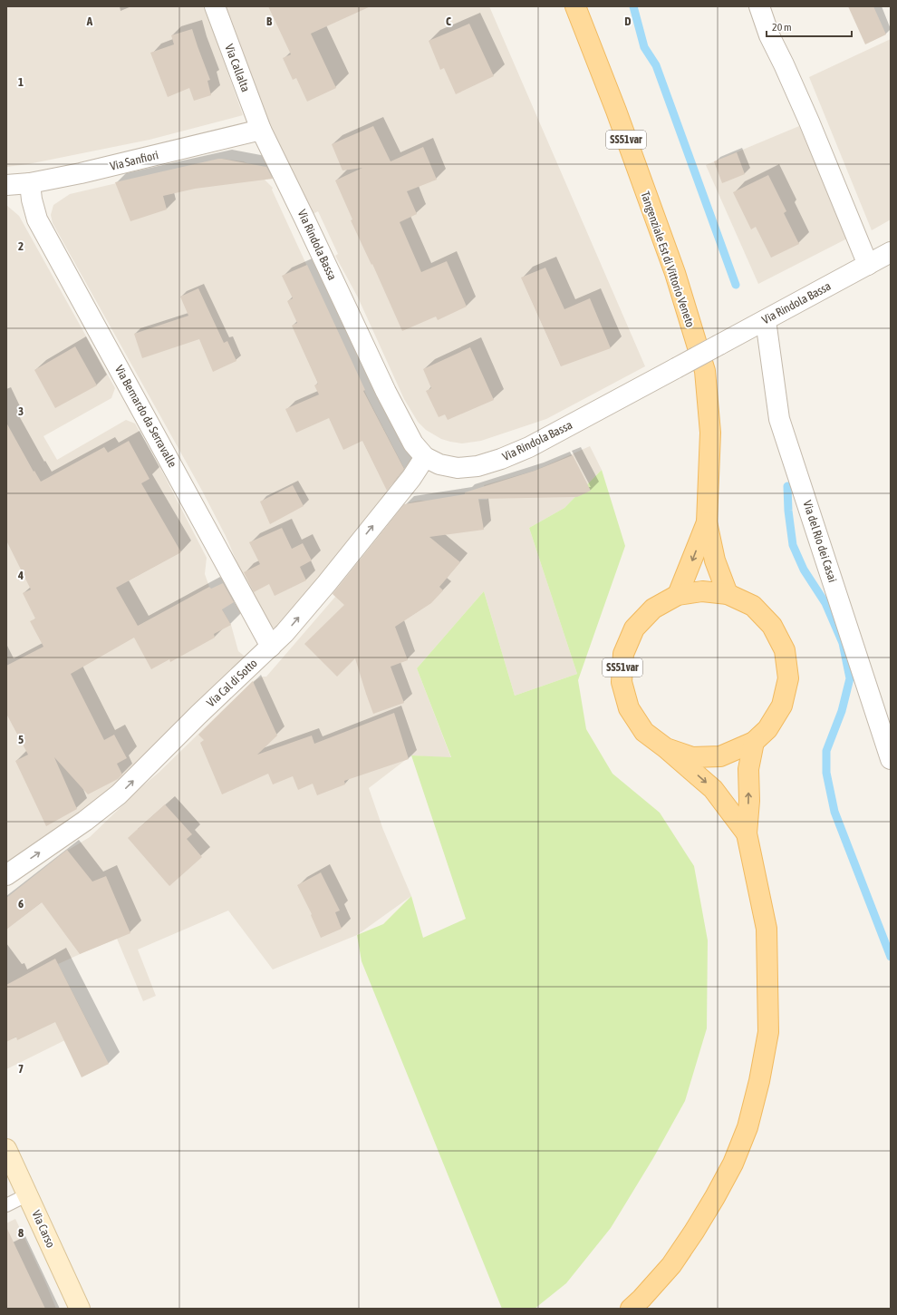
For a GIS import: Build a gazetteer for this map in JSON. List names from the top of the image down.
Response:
{
  "streets": {
    "main road": ["SS51var", "Tangenziale Est di Vittorio Veneto"],
    "street": [
      "Via Callalta",
      "Via Sanfiori",
      "Via Rindola Bassa",
      "Via Bernardo da Serravalle",
      "Via del Rio dei Casai",
      "Via Cal di Sotto",
      "Via Carso"
    ]
  },
  "crossings": [
    ["Via Callalta", "Via Sanfiori"],
    ["Via Callalta", "Via Rindola Bassa"],
    ["SS51var", "Tangenziale Est di Vittorio Veneto"],
    ["Via Sanfiori", "Via Rindola Bassa"],
    ["Via Sanfiori", "Via Bernardo da Serravalle"],
    ["Via Rindola Bassa", "Via del Rio dei Casai"],
    ["Via Rindola Bassa", "Via Cal di Sotto"],
    ["Via Bernardo da Serravalle", "Via Cal di Sotto"]
  ],
  "one_way": ["Via Cal di Sotto"],
  "scale_bar": "20 m",
  "grid": {
    "columns": [
      "A",
      "B",
      "C",
      "D"
    ],
    "rows": [
      "1",
      "2",
      "3",
      "4",
      "5",
      "6",
      "7",
      "8"
    ]
  }
}
